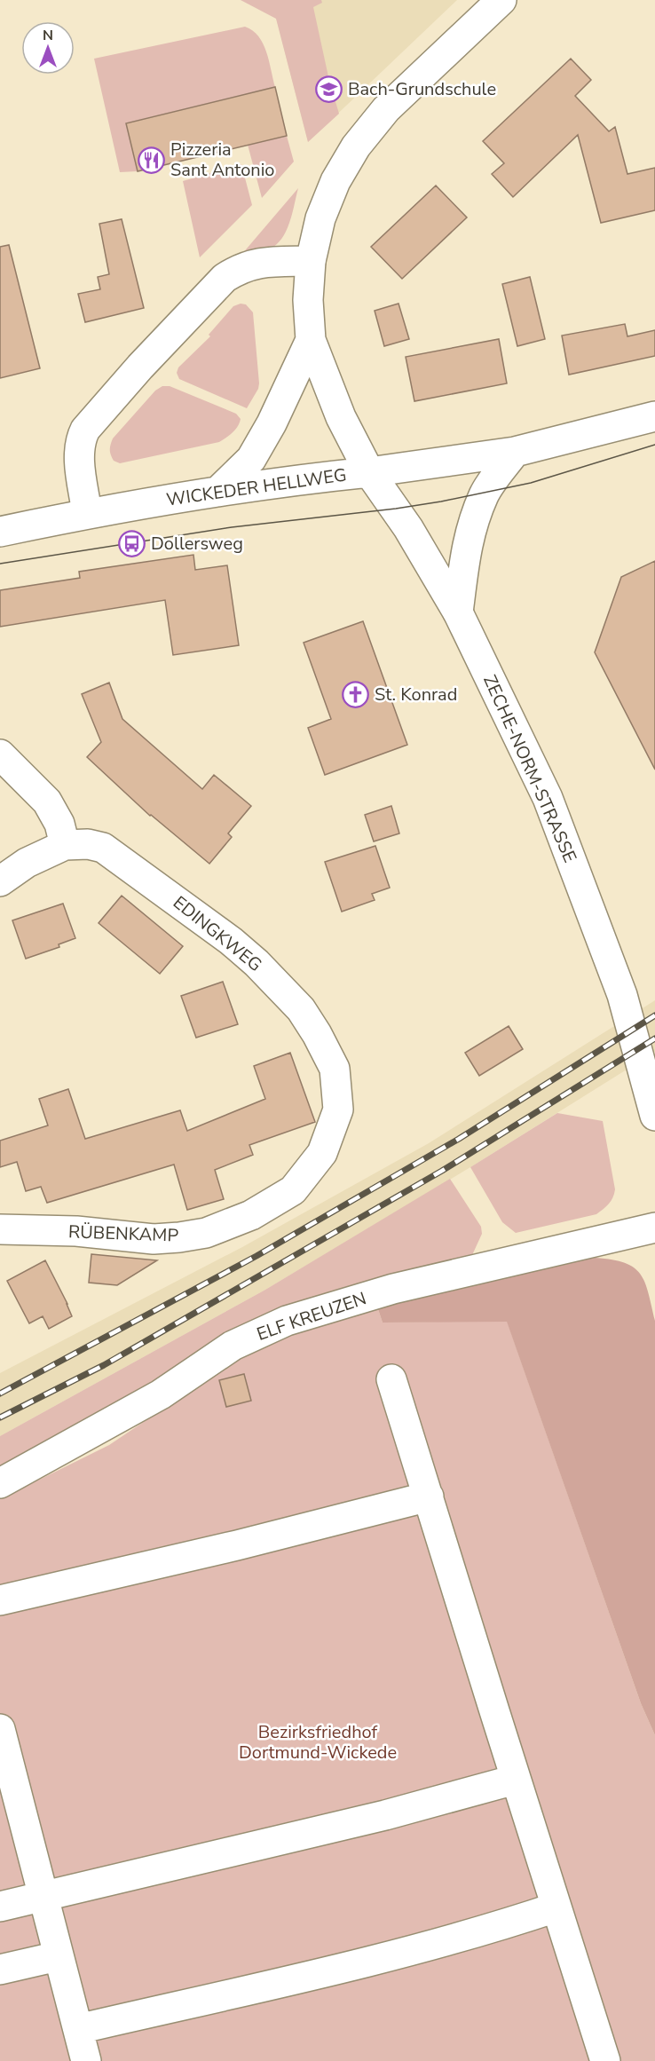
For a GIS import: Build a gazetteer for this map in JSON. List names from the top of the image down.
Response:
{
  "streets": {
    "street": [
      "WICKEDER HELLWEG",
      "ZECHE-NORM-STRASSE",
      "EDINGKWEG",
      "RÜBENKAMP",
      "ELF KREUZEN"
    ]
  },
  "crossings": [
    ["WICKEDER HELLWEG", "ZECHE-NORM-STRASSE"],
    ["EDINGKWEG", "RÜBENKAMP"]
  ],
  "parks": ["Bezirksfriedhof Dortmund-Wickede"],
  "places": {
    "school or university": ["Bach-Grundschule"],
    "restaurant": ["Pizzeria Sant Antonio"],
    "bus stop": ["Dollersweg"],
    "church": ["St. Konrad"]
  },
  "north": "top"
}
